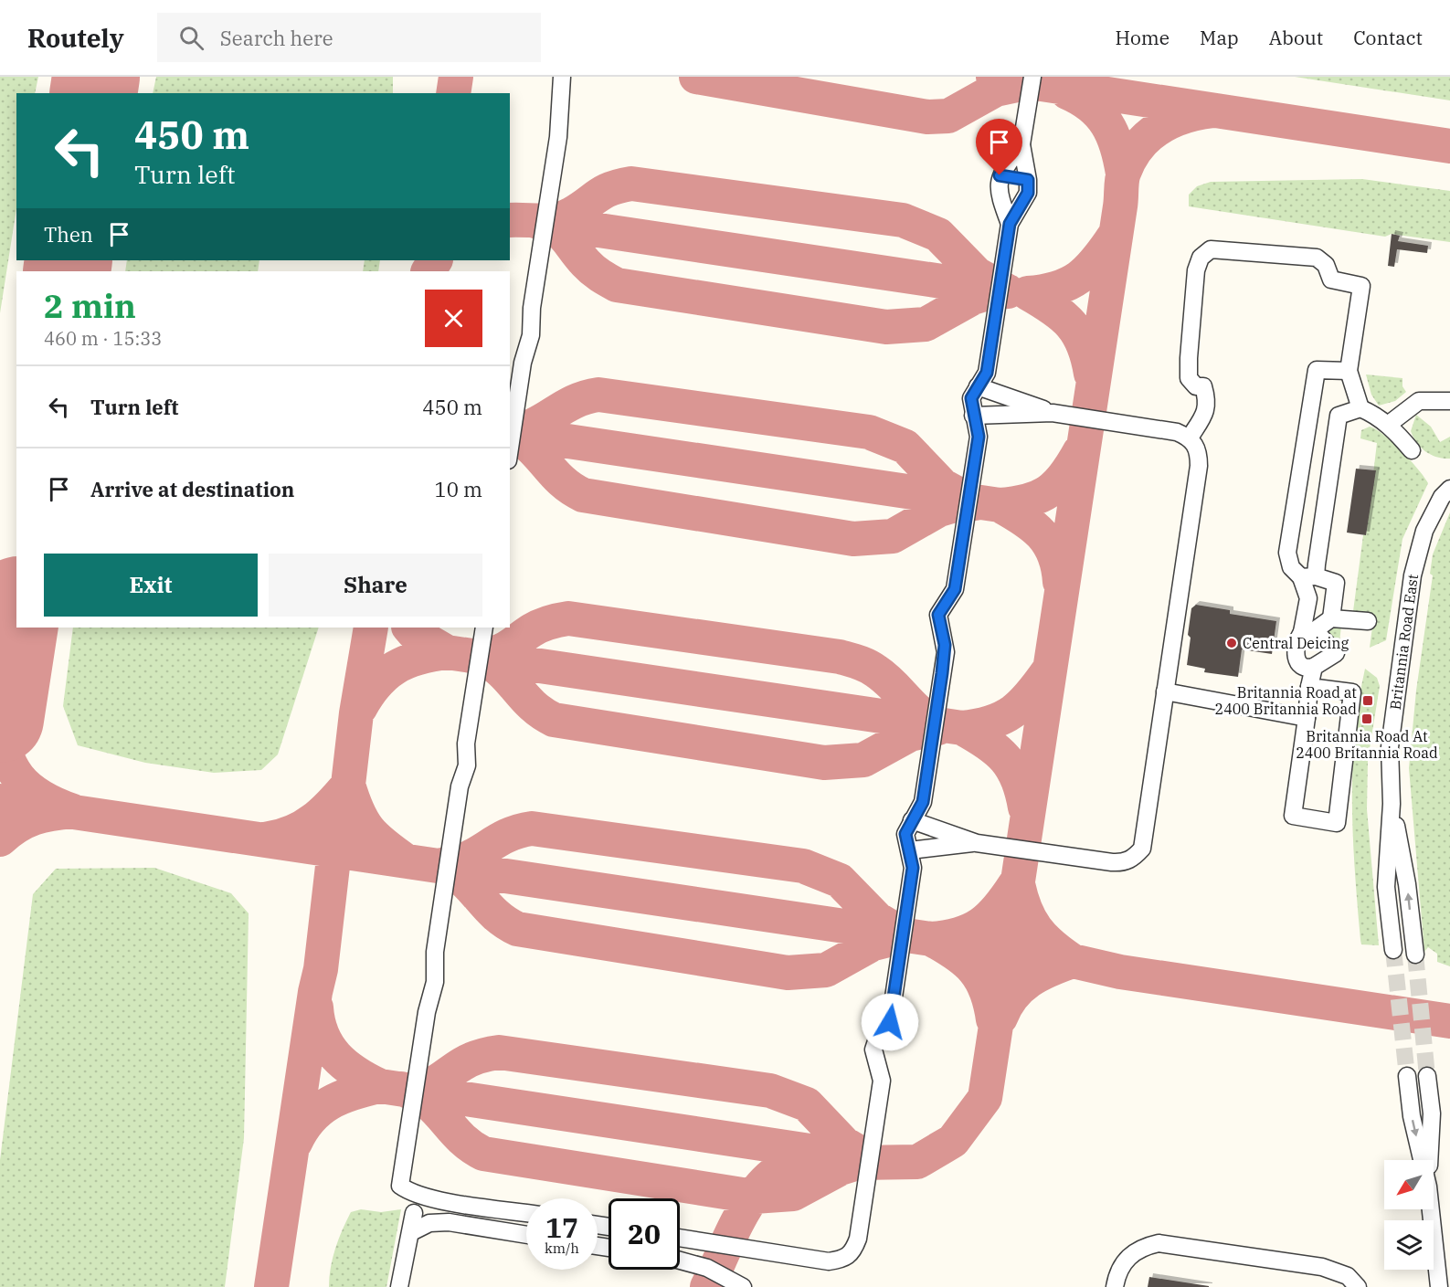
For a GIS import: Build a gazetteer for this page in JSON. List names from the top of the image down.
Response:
{
  "streets": {
    "street": ["Britannia Road East"]
  },
  "places": {
    "other": ["Central Deicing"],
    "transit": ["Britannia Road at 2400 Britannia Road", "Britannia Road At 2400 Britannia Road"]
  },
  "north": "bottom left",
  "page": {
    "header": "Routely",
    "search": "Search here",
    "nav": [
      "Home",
      "Map",
      "About",
      "Contact"
    ],
    "turn": ["450 m", "Turn left"],
    "then": "Then",
    "heading": ["2 min", "460 m · 15:33"],
    "list": [
      {
        "name": "Turn left",
        "value": "450 m"
      },
      {
        "name": "Arrive at destination",
        "value": "10 m"
      }
    ],
    "buttons": ["Exit", "Share"],
    "speed": "17 km/h",
    "limit": "20"
  }
}
